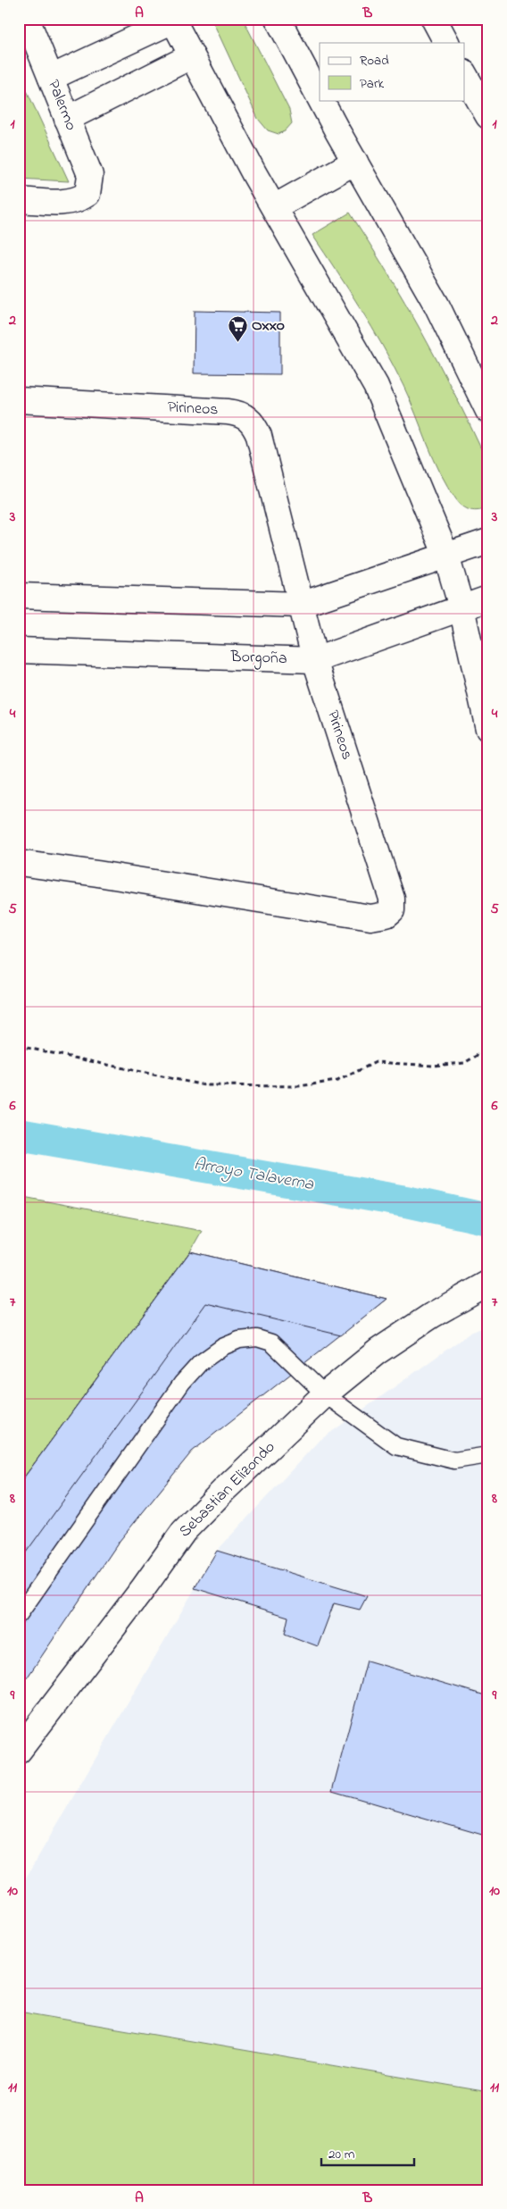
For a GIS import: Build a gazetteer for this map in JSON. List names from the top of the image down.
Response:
{
  "streets": {
    "street": [
      "Palermo",
      "Pirineos",
      "Borgoña",
      "Sebastian Elizondo"
    ]
  },
  "crossings": [
    ["Pirineos", "Borgoña"]
  ],
  "water": ["Arroyo Talaverna"],
  "places": {
    "supermarket": ["Oxxo"]
  },
  "legend": ["Road", "Park"],
  "scale_bar": "20 m",
  "grid": {
    "columns": ["A", "B"],
    "rows": [
      "1",
      "2",
      "3",
      "4",
      "5",
      "6",
      "7",
      "8",
      "9",
      "10",
      "11"
    ]
  }
}
